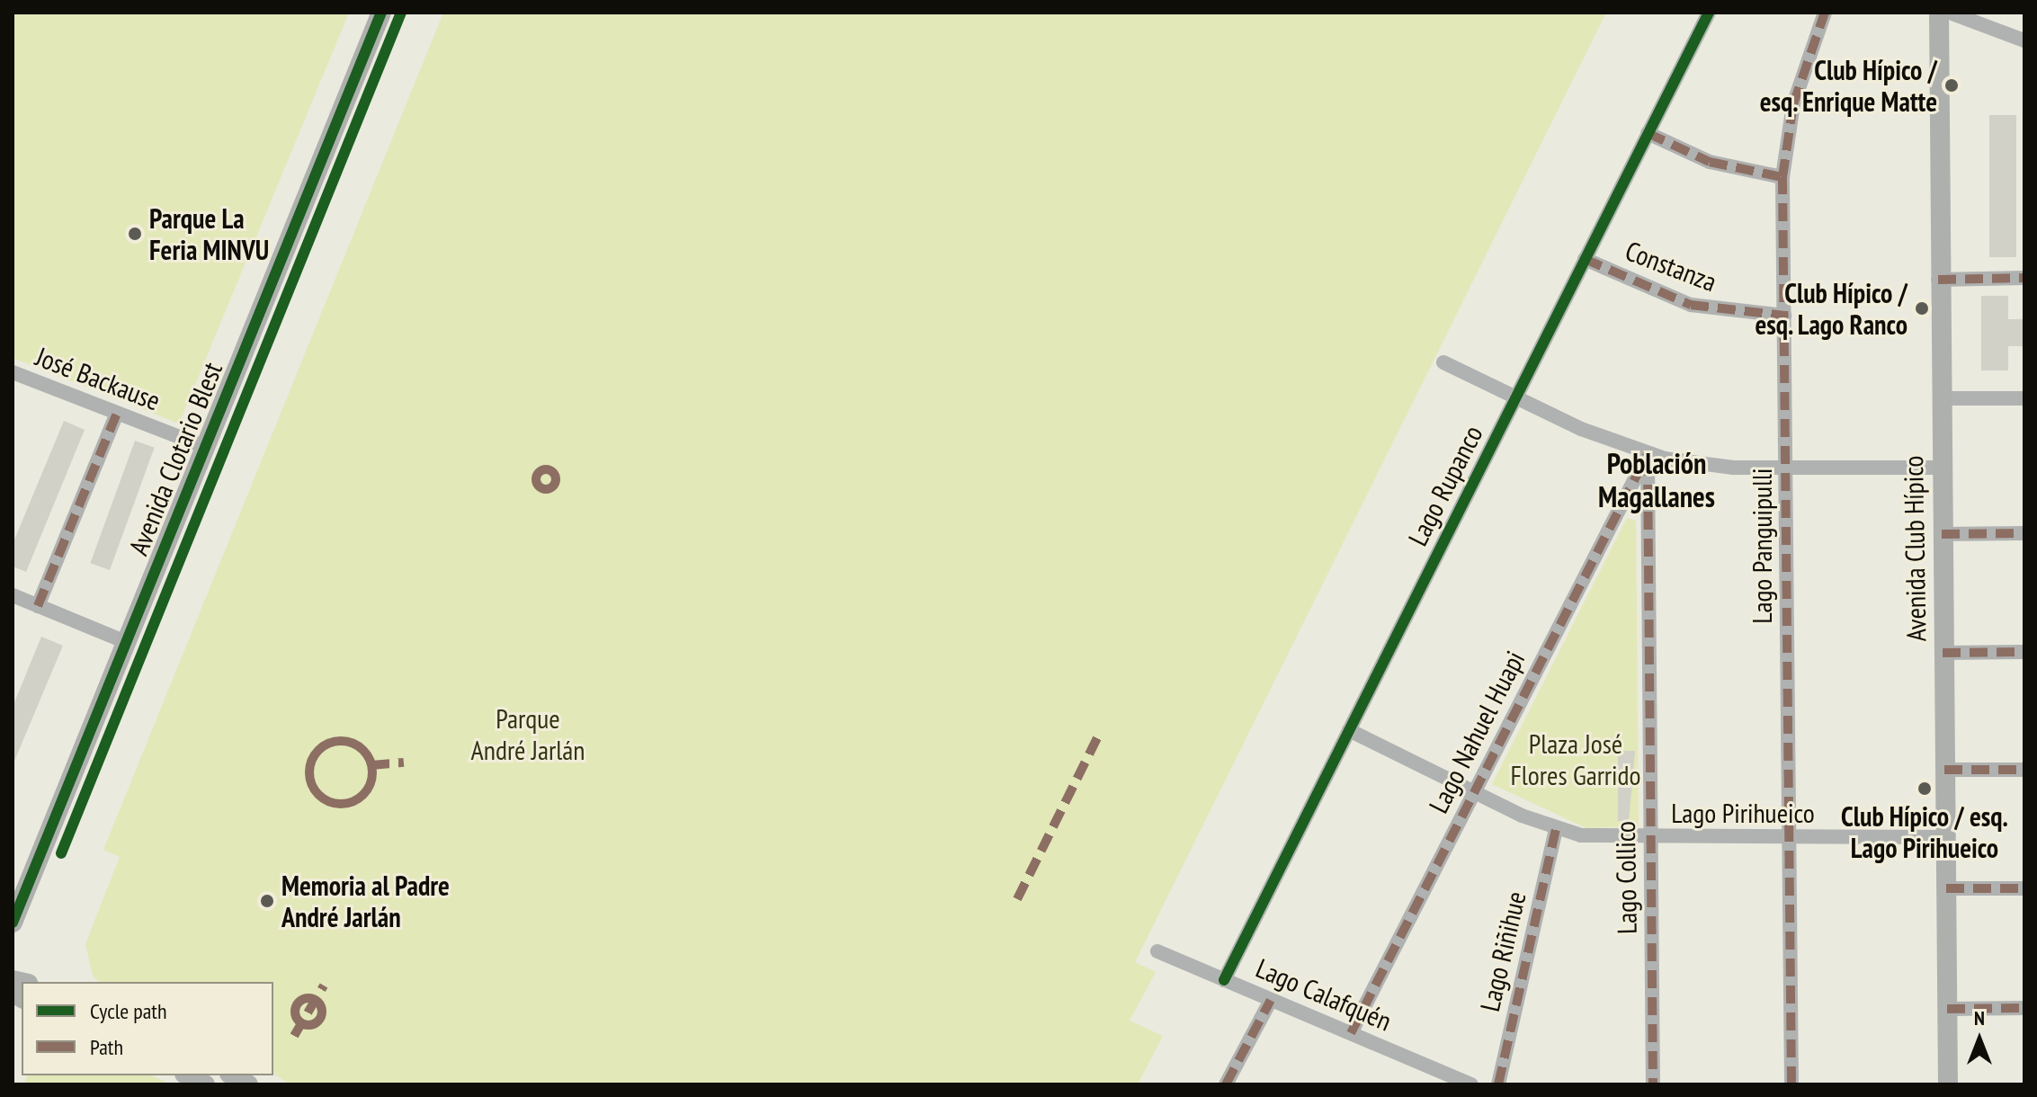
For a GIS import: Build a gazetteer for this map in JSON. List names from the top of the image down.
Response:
{
  "streets": {
    "main road": ["Avenida Clotario Blest", "Avenida Club Hípico"],
    "street": [
      "Constanza",
      "José Backause",
      "Lago Rupanco",
      "Lago Panguipulli",
      "Lago Nahuel Huapi",
      "Lago Pirihueico",
      "Lago Collico",
      "Lago Riñihue",
      "Lago Calafquén"
    ]
  },
  "crossings": [
    ["Constanza", "Lago Rupanco"],
    ["Constanza", "Lago Panguipulli"],
    ["José Backause", "Avenida Clotario Blest"],
    ["Lago Rupanco", "Lago Pirihueico"],
    ["Lago Rupanco", "Lago Calafquén"],
    ["Lago Panguipulli", "Lago Pirihueico"],
    ["Avenida Club Hípico", "Lago Pirihueico"],
    ["Lago Nahuel Huapi", "Lago Pirihueico"],
    ["Lago Nahuel Huapi", "Lago Collico"],
    ["Lago Nahuel Huapi", "Lago Calafquén"],
    ["Lago Pirihueico", "Lago Collico"],
    ["Lago Pirihueico", "Lago Riñihue"]
  ],
  "districts": ["Población Magallanes"],
  "parks": ["Parque André Jarlán", "Plaza José Flores Garrido"],
  "places": [
    "Club Hípico / esq. Enrique Matte",
    "Parque La Feria MINVU",
    "Club Hípico / esq. Lago Ranco",
    "Club Hípico / esq. Lago Pirihueico",
    "Memoria al Padre André Jarlán"
  ],
  "legend": ["Cycle path", "Path"],
  "north": "top"
}
